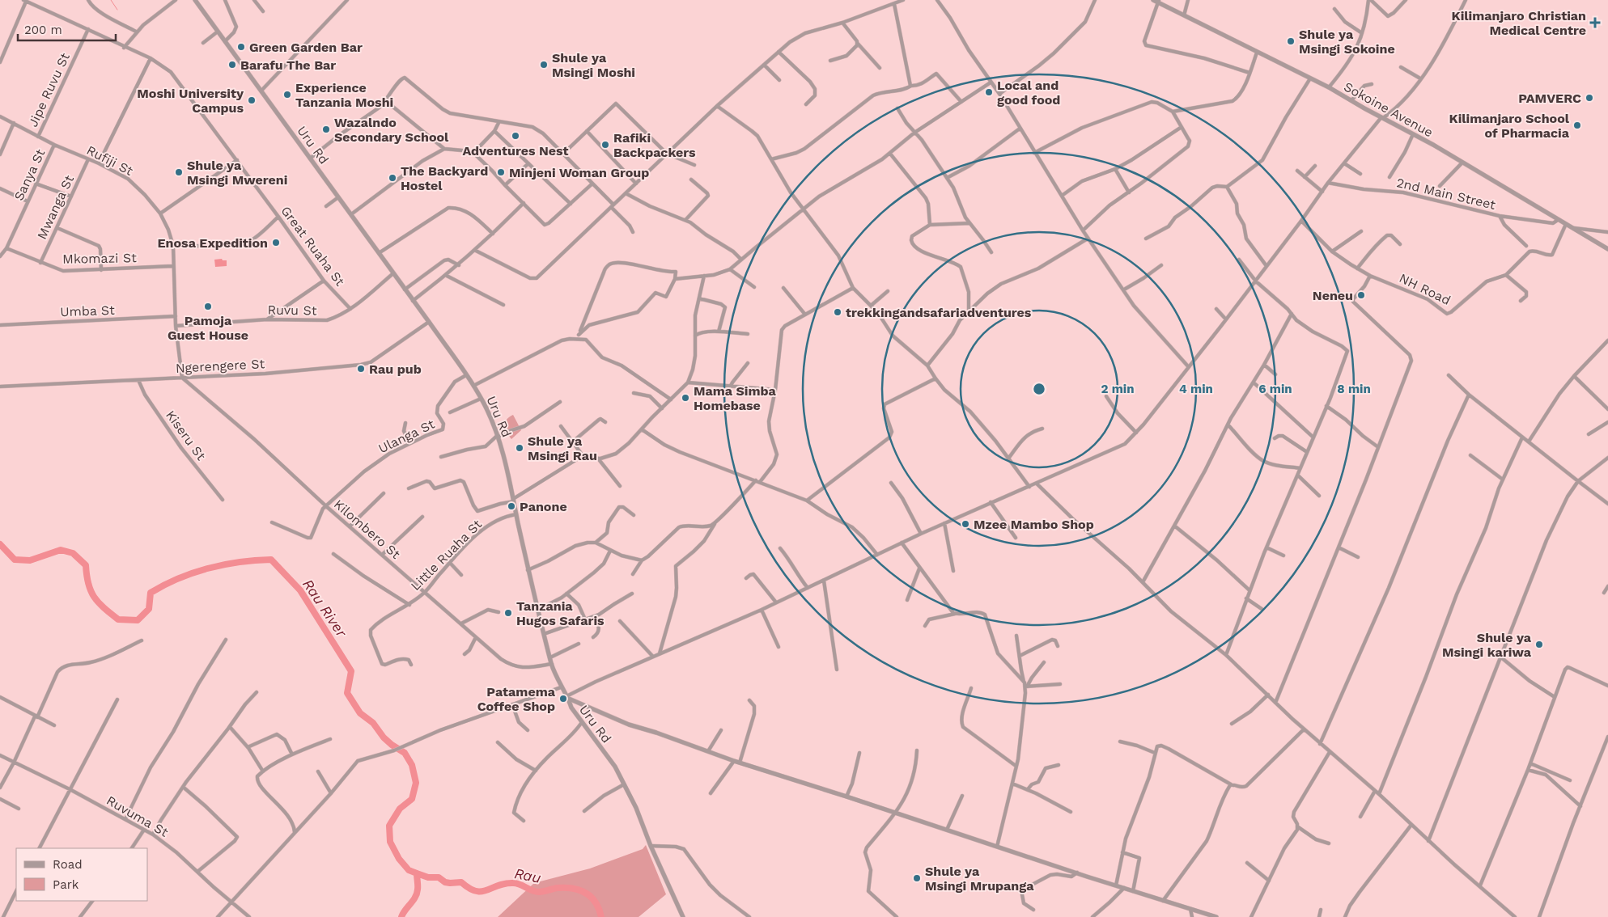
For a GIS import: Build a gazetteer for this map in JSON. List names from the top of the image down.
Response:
{
  "streets": {
    "street": [
      "Jipe Ruvu St",
      "Sokoine Avenue",
      "Uru Rd",
      "Rufiji St",
      "Sanya St",
      "2nd Main Street",
      "Mwanga St",
      "Great Ruaha St",
      "Mkomazi St",
      "NH Road",
      "Ruvu St",
      "Umba St",
      "Ngerengere St",
      "Kiseru St",
      "Ulanga St",
      "Kilombero St",
      "Little Ruaha St",
      "Ruvuma St"
    ]
  },
  "crossings": [
    ["Jipe Ruvu St", "Rufiji St"],
    ["Jipe Ruvu St", "Great Ruaha St"],
    ["Sokoine Avenue", "2nd Main Street"],
    ["Sokoine Avenue", "NH Road"],
    ["Uru Rd", "Ruvu St"],
    ["Uru Rd", "Ngerengere St"],
    ["Uru Rd", "Ulanga St"],
    ["Uru Rd", "Kilombero St"],
    ["Uru Rd", "Little Ruaha St"],
    ["Rufiji St", "Sanya St"],
    ["Rufiji St", "Mwanga St"],
    ["Rufiji St", "Mkomazi St"],
    ["Rufiji St", "Ruvu St"],
    ["Rufiji St", "Umba St"],
    ["Rufiji St", "Ngerengere St"],
    ["Rufiji St", "Kilombero St"],
    ["Sanya St", "Mkomazi St"],
    ["Mwanga St", "Mkomazi St"],
    ["Great Ruaha St", "Ruvu St"],
    ["Ngerengere St", "Kiseru St"],
    ["Ngerengere St", "Kilombero St"],
    ["Ulanga St", "Kilombero St"],
    ["Kilombero St", "Little Ruaha St"]
  ],
  "water": ["Rau River", "Rau"],
  "places": {
    "health": ["Kilimanjaro Christian Medical Centre"],
    "other": [
      "Shule ya Msingi Sokoine",
      "Green Garden Bar",
      "Barafu The Bar",
      "Shule ya Msingi Moshi",
      "Local and good food",
      "Experience Tanzania Moshi",
      "PAMVERC",
      "Moshi University Campus",
      "Kilimanjaro School of Pharmacia",
      "Wazalndo Secondary School",
      "Adventures Nest",
      "Rafiki Backpackers",
      "Shule ya Msingi Mwereni",
      "Minjeni Woman Group",
      "The Backyard Hostel",
      "Enosa Expedition",
      "Neneu",
      "Pamoja Guest House",
      "trekkingandsafariadventures",
      "Rau pub",
      "Mama Simba Homebase",
      "Shule ya Msingi Rau",
      "Panone",
      "Mzee Mambo Shop",
      "Tanzania Hugos Safaris",
      "Shule ya Msingi kariwa",
      "Patamema Coffee Shop",
      "Shule ya Msingi Mrupanga"
    ]
  },
  "legend": ["Road", "Park"],
  "scale_bar": "200 m",
  "rings": [
    "2 min",
    "4 min",
    "6 min",
    "8 min"
  ]
}
